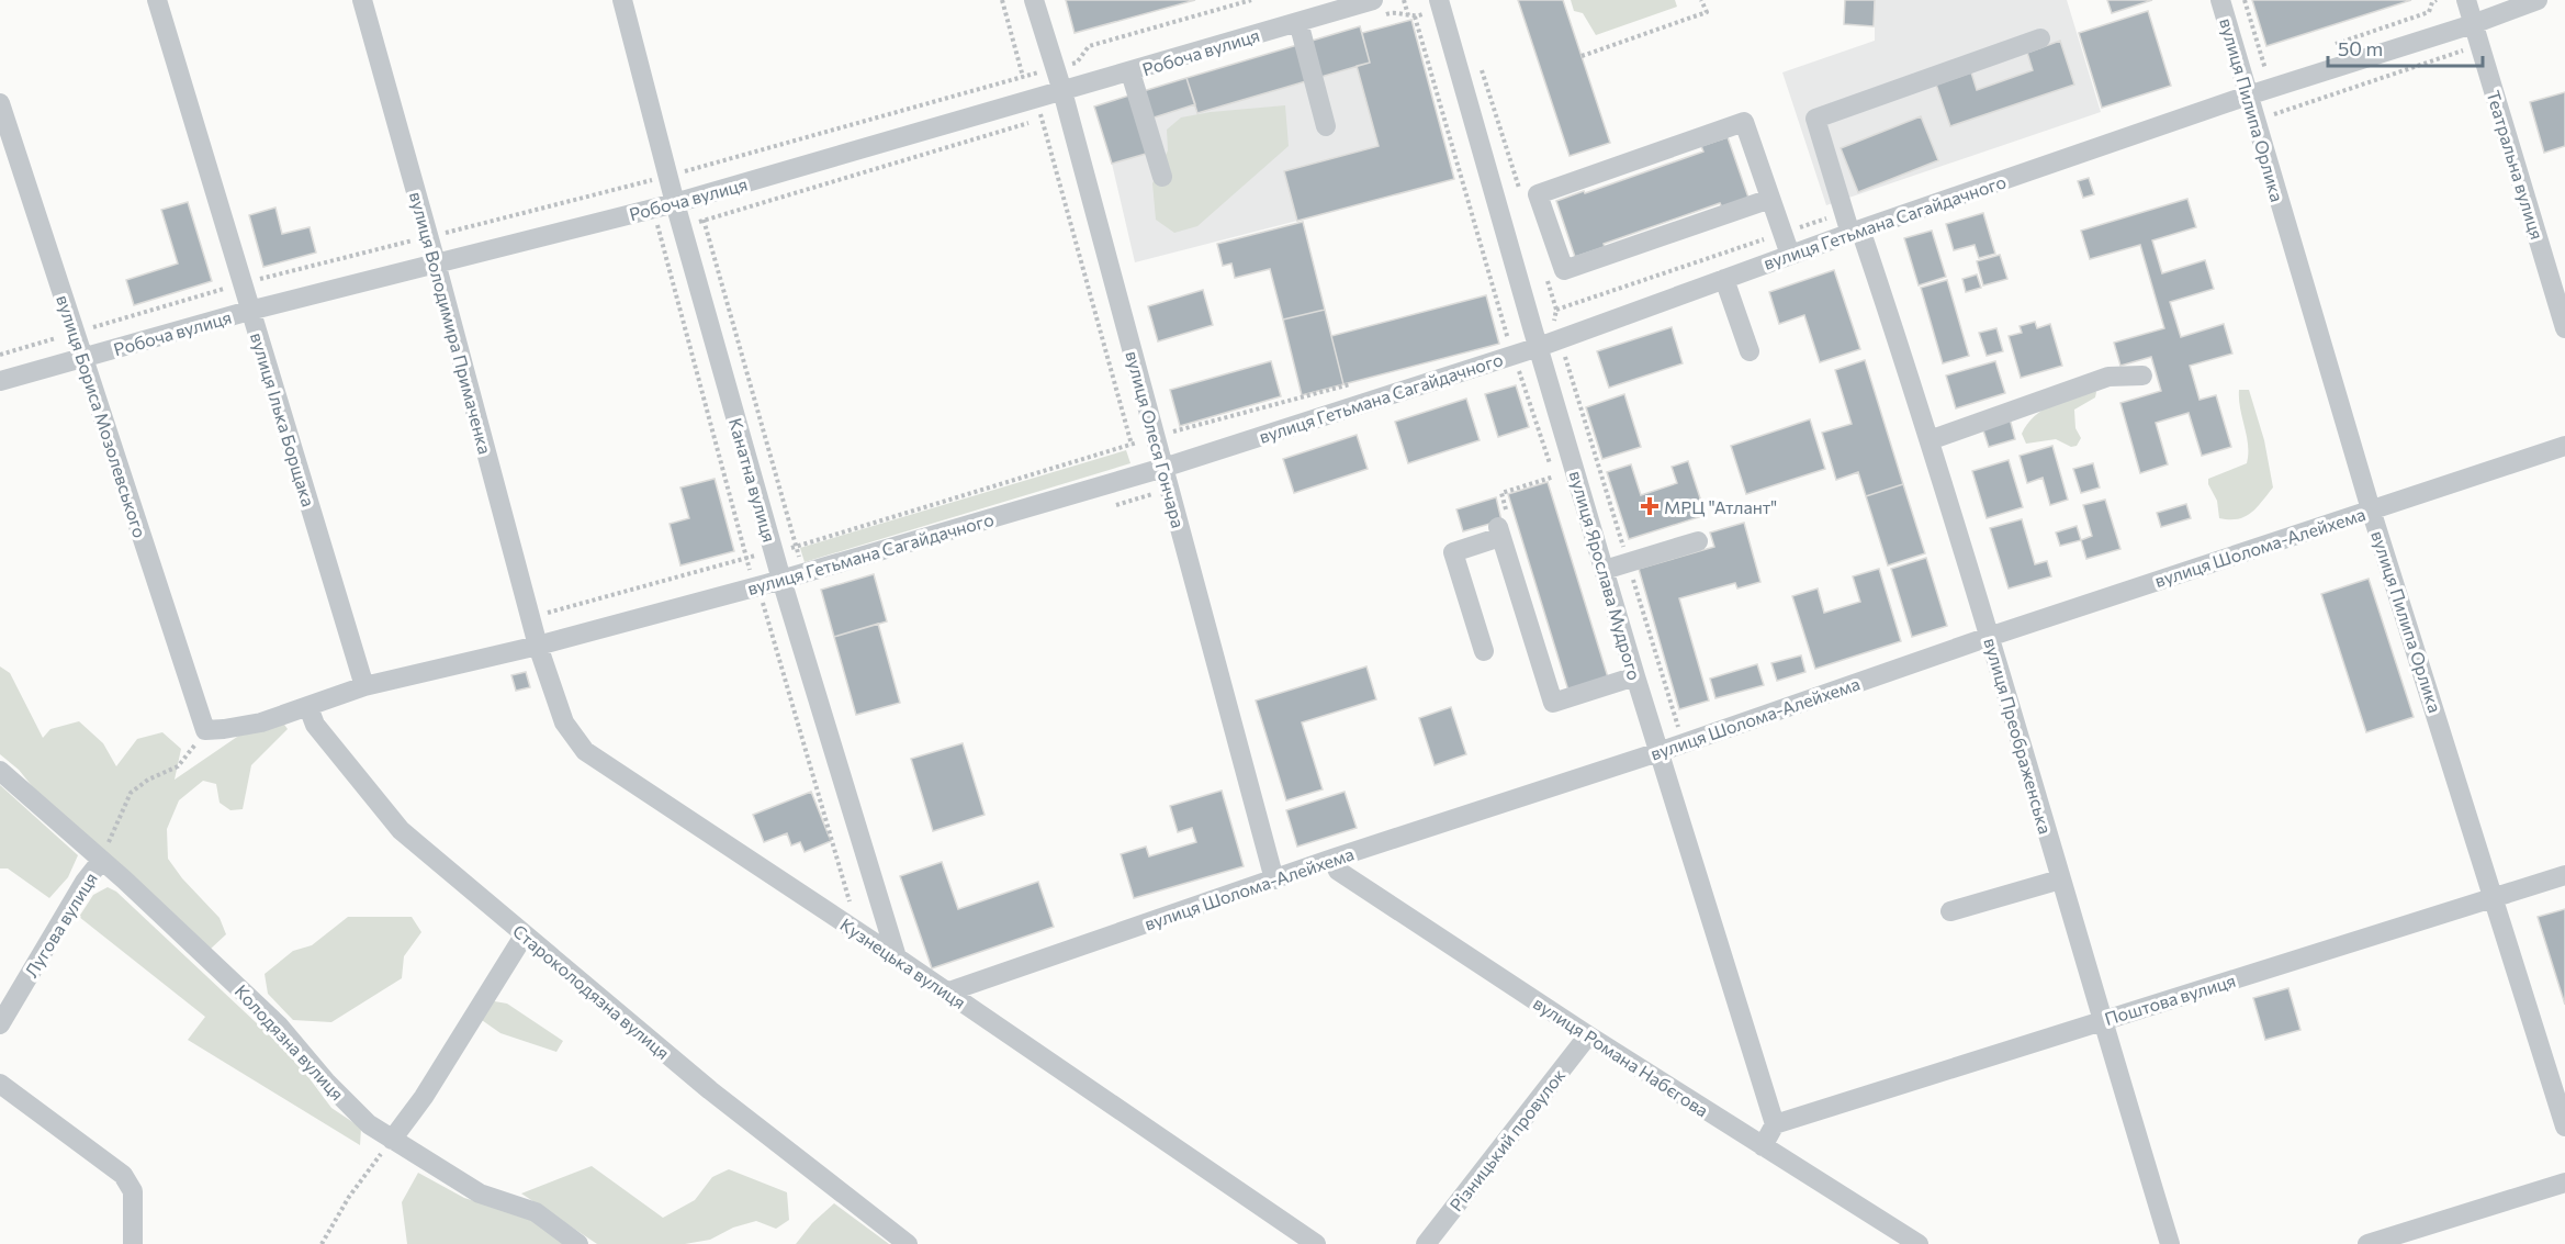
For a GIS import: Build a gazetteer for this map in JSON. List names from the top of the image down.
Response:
{
  "streets": {
    "street": [
      "Робоча вулиця",
      "вулиця Пилипа Орлика",
      "Театральна вулиця",
      "вулиця Гетьмана Сагайдачного",
      "вулиця Володимира Примаченка",
      "вулиця Бориса Мозолевського",
      "вулиця Ілька Борщака",
      "вулиця Олеся Гончара",
      "Канатна вулиця",
      "вулиця Шолома-Алейхема",
      "вулиця Ярослава Мудрого",
      "вулиця Преображенська",
      "Лугова вулиця",
      "Кузнецька вулиця",
      "Староколодязна вулиця",
      "Поштова вулиця",
      "Колодязна вулиця",
      "вулиця Романа Набєгова",
      "Різницький провулок"
    ]
  },
  "crossings": [
    ["Робоча вулиця", "вулиця Володимира Примаченка"],
    ["Робоча вулиця", "вулиця Бориса Мозолевського"],
    ["Робоча вулиця", "вулиця Ілька Борщака"],
    ["Робоча вулиця", "вулиця Олеся Гончара"],
    ["Робоча вулиця", "Канатна вулиця"],
    ["вулиця Пилипа Орлика", "вулиця Гетьмана Сагайдачного"],
    ["вулиця Пилипа Орлика", "вулиця Шолома-Алейхема"],
    ["вулиця Пилипа Орлика", "Поштова вулиця"],
    ["Театральна вулиця", "вулиця Гетьмана Сагайдачного"],
    ["вулиця Гетьмана Сагайдачного", "вулиця Володимира Примаченка"],
    ["вулиця Гетьмана Сагайдачного", "вулиця Бориса Мозолевського"],
    ["вулиця Гетьмана Сагайдачного", "вулиця Ілька Борщака"],
    ["вулиця Гетьмана Сагайдачного", "вулиця Олеся Гончара"],
    ["вулиця Гетьмана Сагайдачного", "Канатна вулиця"],
    ["вулиця Гетьмана Сагайдачного", "вулиця Ярослава Мудрого"],
    ["вулиця Гетьмана Сагайдачного", "вулиця Преображенська"],
    ["вулиця Гетьмана Сагайдачного", "Кузнецька вулиця"],
    ["вулиця Гетьмана Сагайдачного", "Староколодязна вулиця"],
    ["вулиця Володимира Примаченка", "Кузнецька вулиця"],
    ["вулиця Олеся Гончара", "вулиця Шолома-Алейхема"],
    ["Канатна вулиця", "Кузнецька вулиця"],
    ["вулиця Шолома-Алейхема", "вулиця Ярослава Мудрого"],
    ["вулиця Шолома-Алейхема", "вулиця Преображенська"],
    ["вулиця Шолома-Алейхема", "Кузнецька вулиця"],
    ["вулиця Шолома-Алейхема", "вулиця Романа Набєгова"],
    ["вулиця Ярослава Мудрого", "Поштова вулиця"],
    ["вулиця Преображенська", "Поштова вулиця"],
    ["Лугова вулиця", "Колодязна вулиця"],
    ["вулиця Романа Набєгова", "Різницький провулок"]
  ],
  "places": {
    "health": ["МРЦ \"Атлант\""]
  },
  "scale_bar": "50 m"
}
